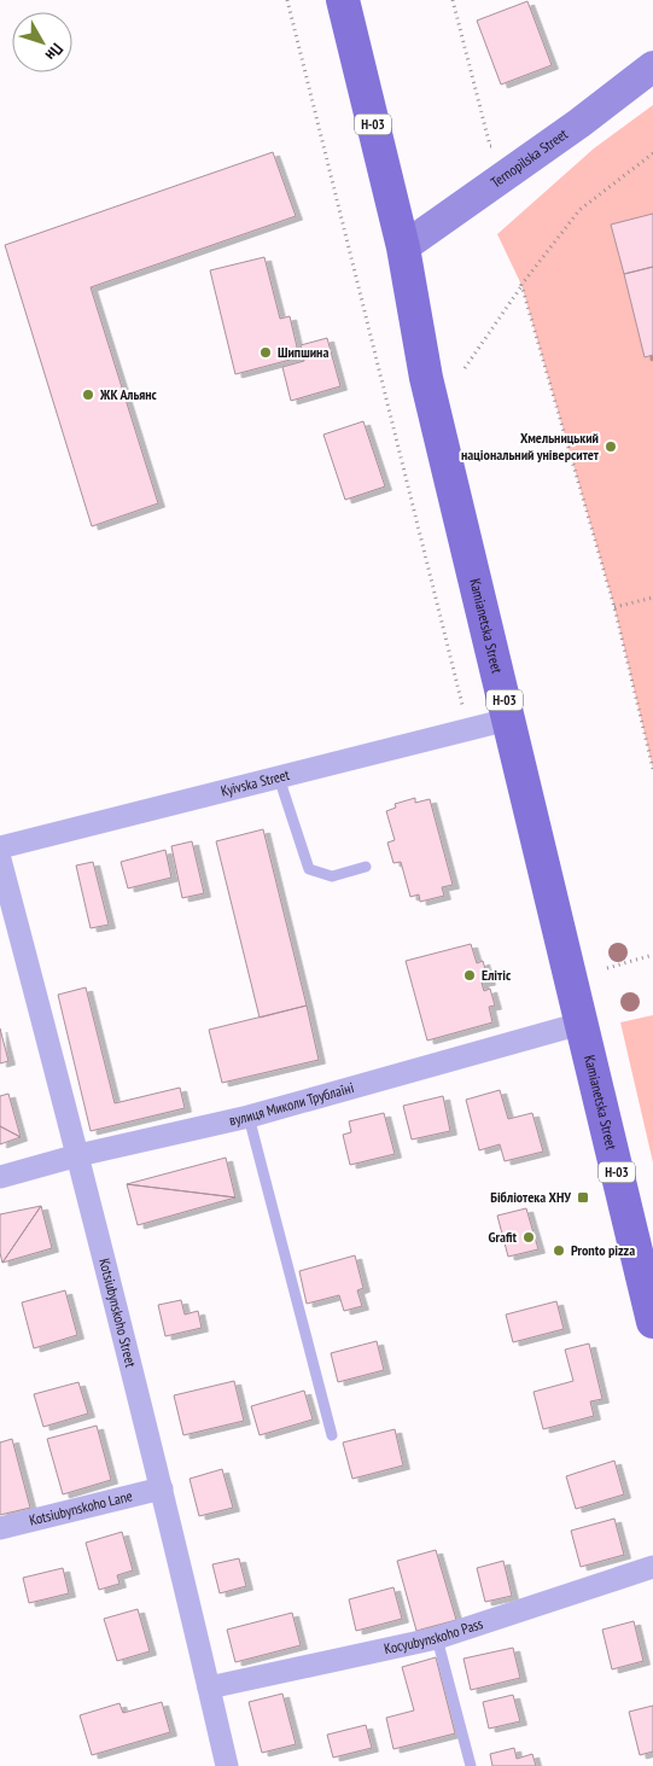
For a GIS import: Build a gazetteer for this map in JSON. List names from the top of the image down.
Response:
{
  "streets": {
    "main road": ["Н-03", "Ternopilska Street", "Kamianetska Street"],
    "street": [
      "Kyivska Street",
      "вулиця Миколи Трублаїні",
      "Kotsiubynskoho Street",
      "Kotsiubynskoho Lane",
      "Kocyubynskoho Pass"
    ]
  },
  "crossings": [
    ["Ternopilska Street", "Kamianetska Street"],
    ["Kamianetska Street", "Kyivska Street"],
    ["Kamianetska Street", "вулиця Миколи Трублаїні"],
    ["вулиця Миколи Трублаїні", "Kotsiubynskoho Street"],
    ["Kotsiubynskoho Street", "Kotsiubynskoho Lane"],
    ["Kotsiubynskoho Street", "Kocyubynskoho Pass"]
  ],
  "places": {
    "other": [
      "Шипшина",
      "ЖК Альянс",
      "Хмельницький національний університет",
      "Елітіс",
      "Grafit",
      "Pronto pizza"
    ],
    "transit": ["Бібліотека ХНУ"]
  },
  "north": "bottom right"
}
